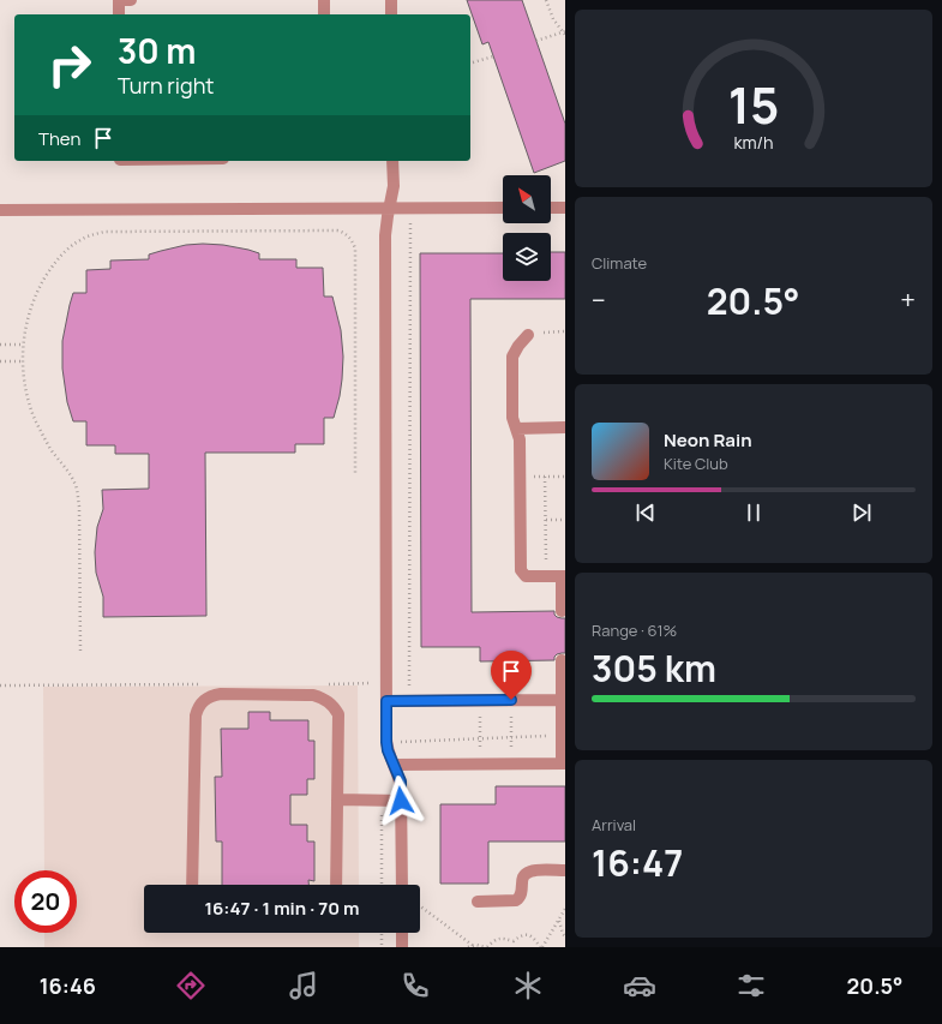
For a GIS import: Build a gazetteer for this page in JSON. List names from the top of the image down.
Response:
{
  "north": "top left",
  "page": {
    "turn": ["30 m", "Turn right"],
    "then": "Then",
    "tile": [
      "Climate",
      ["Range · 61%", "305 km"],
      ["Arrival", "16:47"]
    ],
    "heat": ["−", "20.5°", "+"],
    "song": ["Neon Rain", "Kite Club"],
    "limit": "20",
    "trip": "16:47 · 1 min · 70 m",
    "tabs": ["16:46", "20.5°"],
    "gauge": ["15", "km/h"]
  }
}
